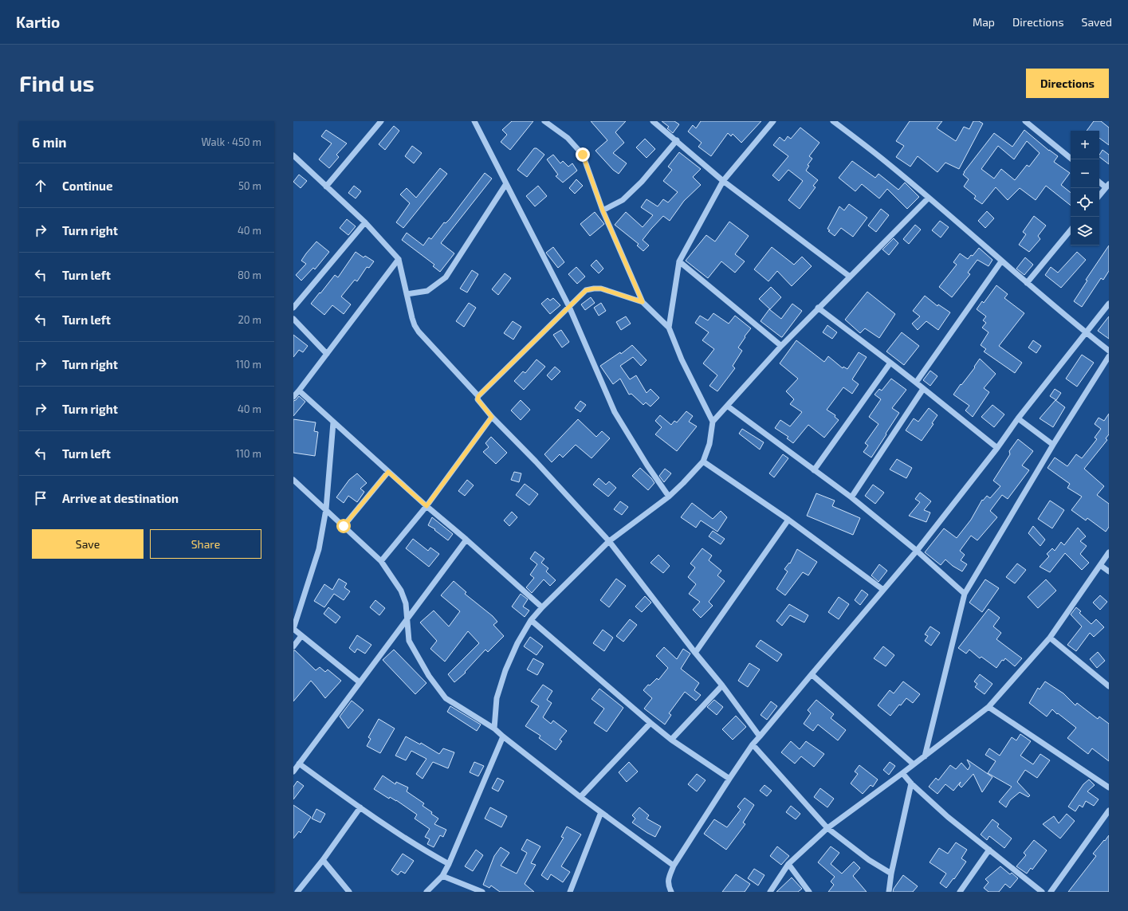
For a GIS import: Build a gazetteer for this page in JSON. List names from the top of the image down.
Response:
{
  "page": {
    "header": "Kartio",
    "nav": ["Map", "Directions", "Saved"],
    "buttons": [
      "Directions",
      ["Save", "Share"]
    ],
    "title": "Find us",
    "heading": ["6 min", "Walk · 450 m"],
    "map_buttons": ["+", "−"],
    "list": [
      ["Continue", "50 m"],
      ["Turn right", "40 m"],
      ["Turn left", "80 m"],
      ["Turn left", "20 m"],
      ["Turn right", "110 m"],
      ["Turn right", "40 m"],
      ["Turn left", "110 m"],
      "Arrive at destination"
    ]
  }
}
